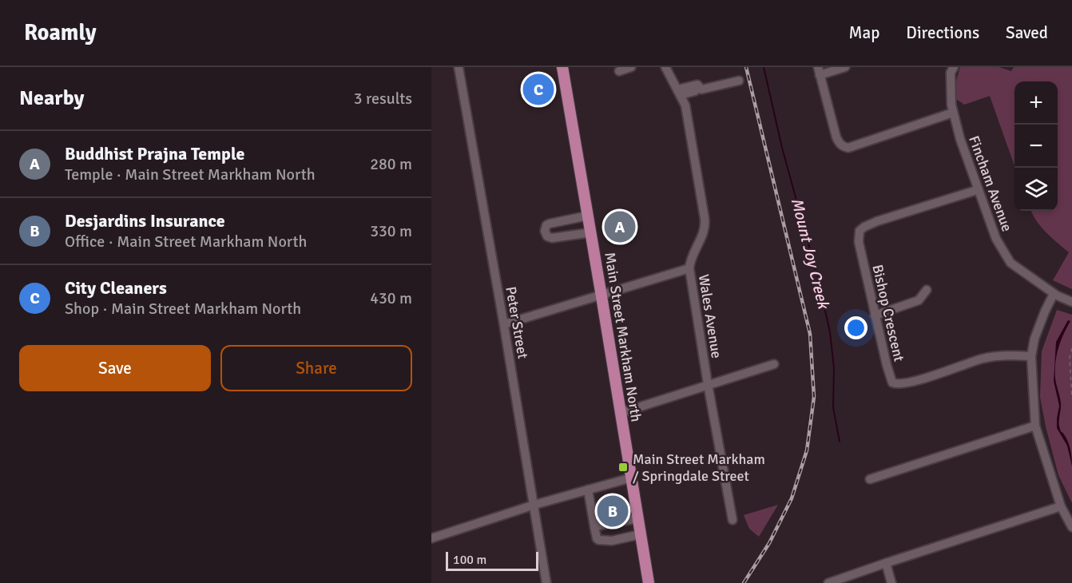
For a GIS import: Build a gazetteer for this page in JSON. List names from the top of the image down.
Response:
{
  "streets": {
    "main road": ["Main Street Markham North"],
    "street": [
      "Fincham Avenue",
      "Bishop Crescent",
      "Wales Avenue",
      "Peter Street"
    ]
  },
  "crossings": [
    ["Fincham Avenue", "Bishop Crescent"]
  ],
  "water": ["Mount Joy Creek"],
  "places": {
    "transit": ["Main Street Markham / Springdale Street"]
  },
  "scale_bar": "100 m",
  "page": {
    "header": "Roamly",
    "nav": ["Map", "Directions", "Saved"],
    "heading": ["Nearby", "3 results"],
    "pins": ["C", "A", "B"],
    "map_buttons": ["+", "−"],
    "list": [
      {
        "mark": "A",
        "name": "Buddhist Prajna Temple",
        "note": "Temple · Main Street Markham North",
        "value": "280 m"
      },
      {
        "mark": "B",
        "name": "Desjardins Insurance",
        "note": "Office · Main Street Markham North",
        "value": "330 m"
      },
      {
        "mark": "C",
        "name": "City Cleaners",
        "note": "Shop · Main Street Markham North",
        "value": "430 m"
      }
    ],
    "buttons": ["Save", "Share"],
    "scale": "100 m"
  }
}
